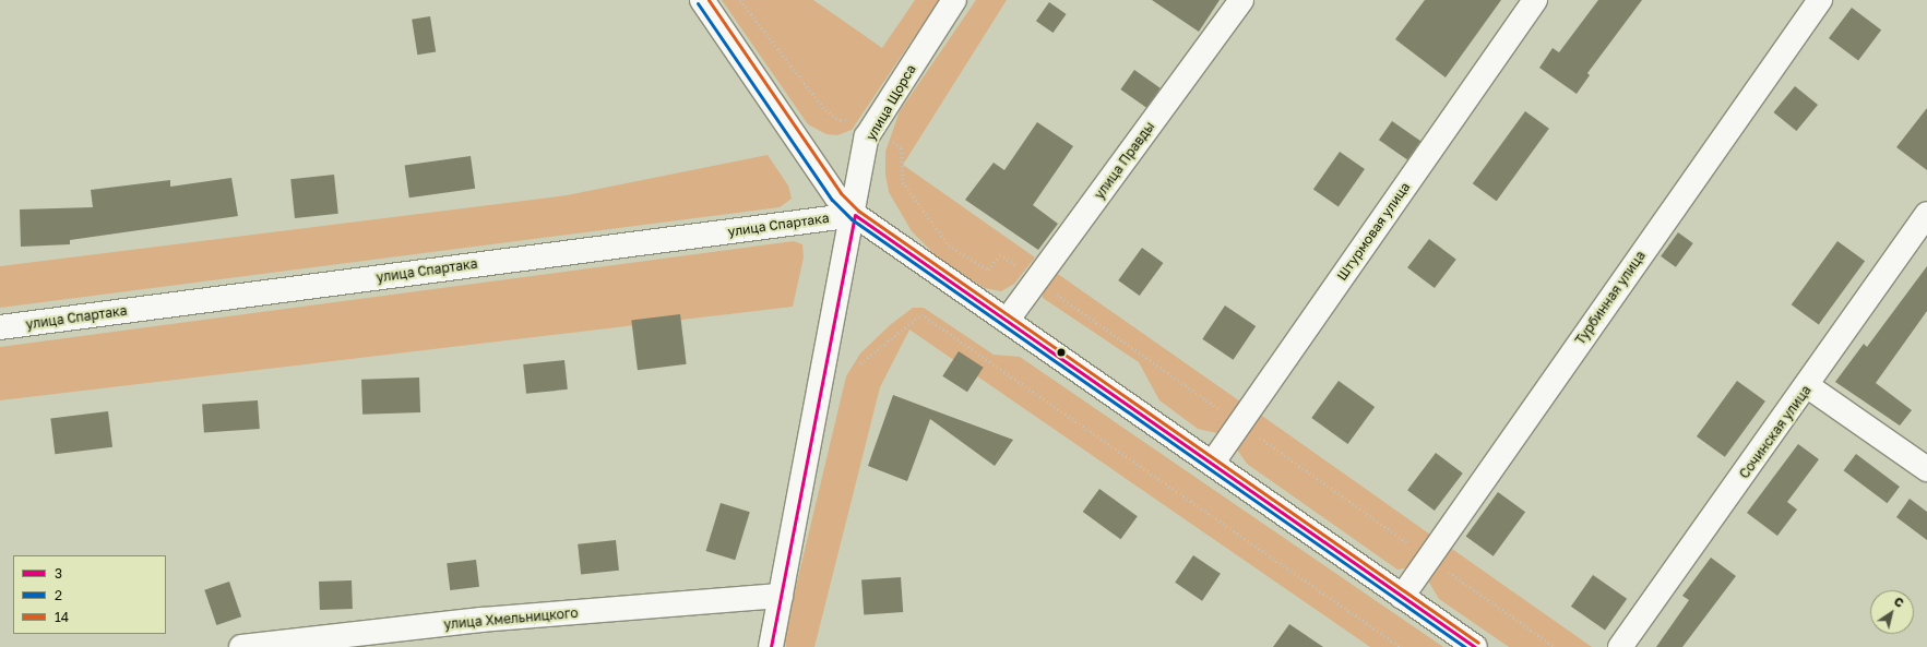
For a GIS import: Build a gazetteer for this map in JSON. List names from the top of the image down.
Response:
{
  "streets": {
    "street": [
      "улица Щорса",
      "улица Правды",
      "улица Спартака",
      "Штурмовая улица",
      "Турбинная улица",
      "Сочинская улица",
      "улица Хмельницкого"
    ]
  },
  "crossings": [
    ["улица Щорса", "улица Спартака"],
    ["улица Щорса", "улица Хмельницкого"]
  ],
  "lines": ["transit line 14", "transit line 2", "transit line 3"],
  "legend": ["3", "2", "14"],
  "north": "top right"
}
